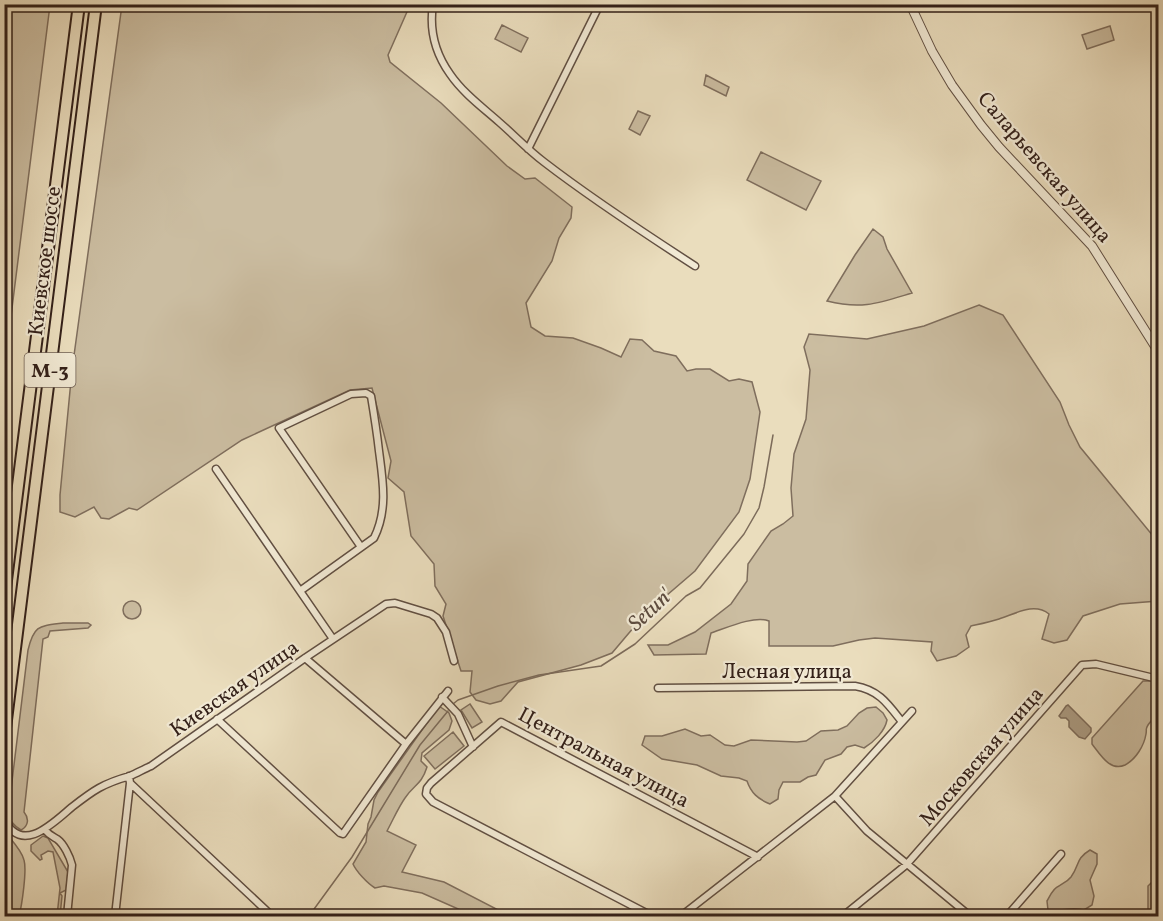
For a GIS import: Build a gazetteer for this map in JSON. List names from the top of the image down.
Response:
{
  "streets": {
    "highway": ["Киевское шоссе", "М-3"],
    "street": [
      "Саларьевская улица",
      "Лесная улица",
      "Киевская улица",
      "Московская улица",
      "Центральная улица"
    ]
  },
  "water": ["Setun'"]
}
